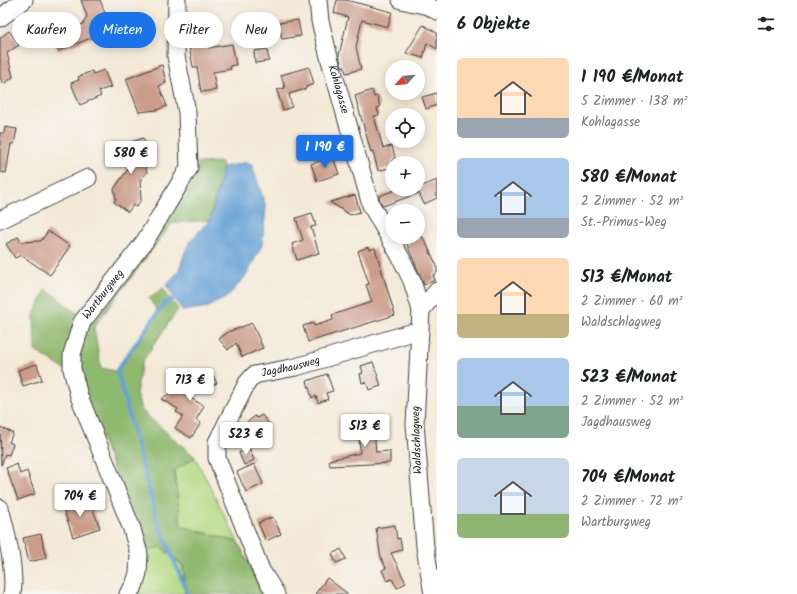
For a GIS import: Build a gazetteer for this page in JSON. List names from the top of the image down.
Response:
{
  "streets": {
    "street": [
      "Kohlagasse",
      "Wartburgweg",
      "Jagdhausweg",
      "Waldschlagweg"
    ]
  },
  "crossings": [
    ["Kohlagasse", "Waldschlagweg"],
    ["Jagdhausweg", "Waldschlagweg"]
  ],
  "north": "bottom left",
  "page": {
    "heading": "6 Objekte",
    "chip": [
      "Kaufen",
      "Mieten",
      "Filter",
      "Neu"
    ],
    "list": [
      {
        "name": "1 190 €/Monat",
        "note": "5 Zimmer · 138 m² · Kohlagasse"
      },
      {
        "name": "580 €/Monat",
        "note": "2 Zimmer · 52 m² · St.-Primus-Weg"
      },
      {
        "name": "513 €/Monat",
        "note": "2 Zimmer · 60 m² · Waldschlagweg"
      },
      {
        "name": "523 €/Monat",
        "note": "2 Zimmer · 52 m² · Jagdhausweg"
      },
      {
        "name": "704 €/Monat",
        "note": "2 Zimmer · 72 m² · Wartburgweg"
      }
    ],
    "map_buttons": ["+", "−"],
    "price": [
      "1 190 €",
      "580 €",
      "713 €",
      "513 €",
      "523 €",
      "704 €"
    ]
  }
}
